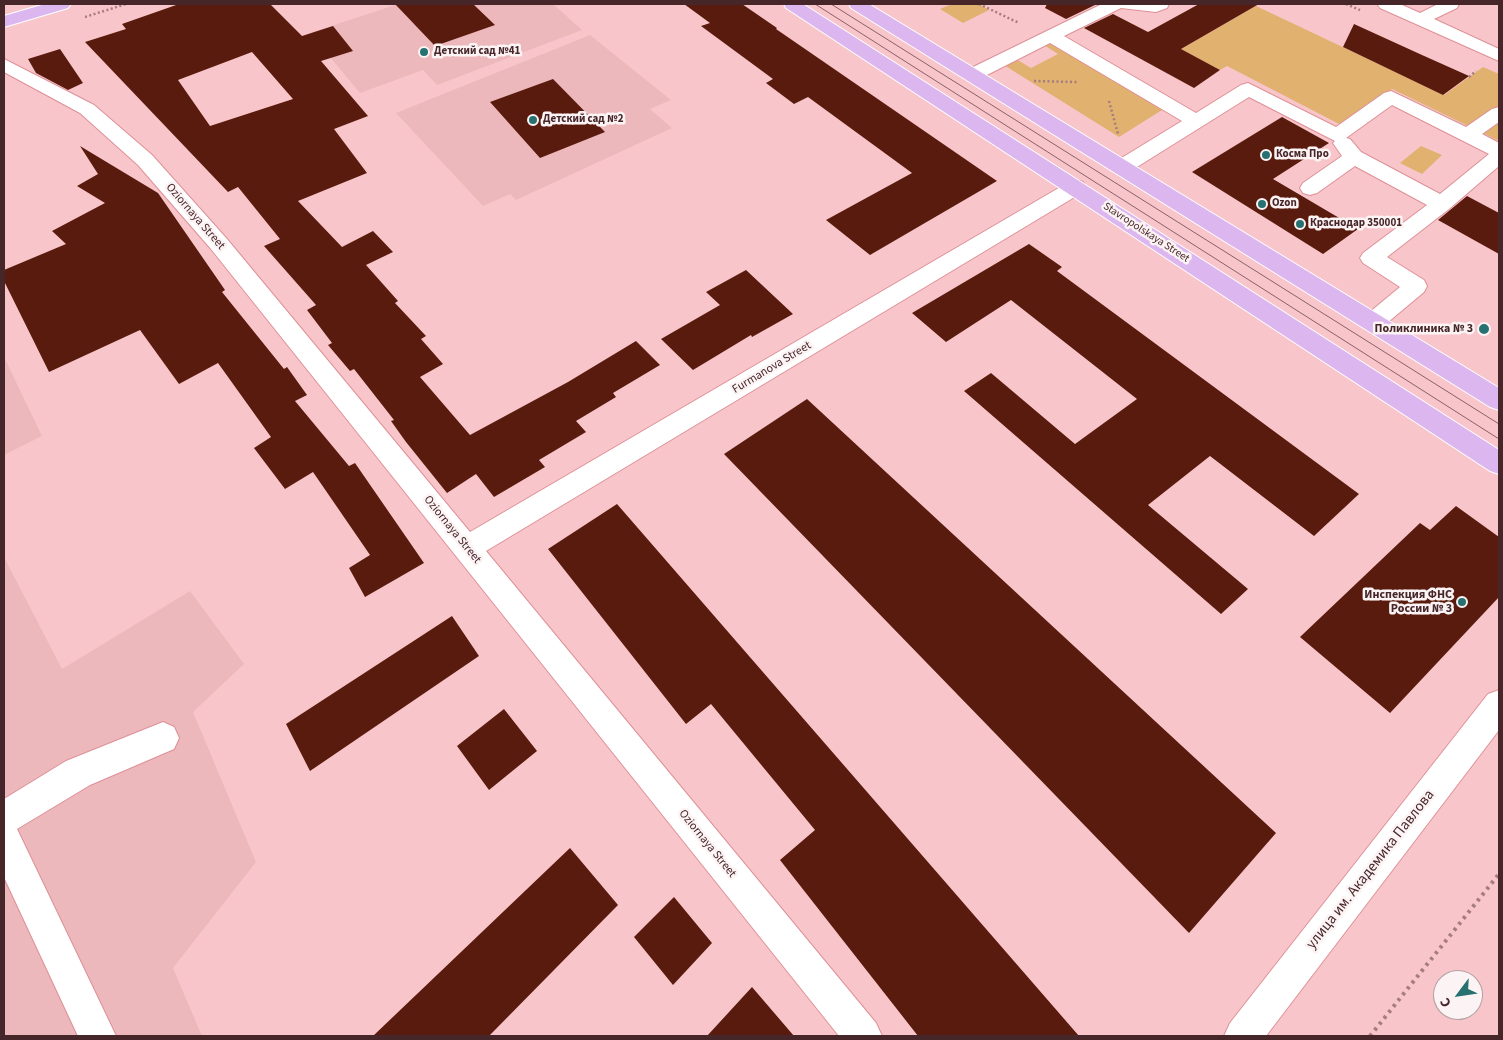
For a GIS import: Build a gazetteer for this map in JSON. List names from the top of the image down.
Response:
{
  "streets": {
    "main road": ["Stavropolskaya Street"],
    "street": ["Oziornaya Street", "Furmanova Street", "улица им. Академика Павлова"]
  },
  "crossings": [
    ["Oziornaya Street", "Furmanova Street"],
    ["Stavropolskaya Street", "Furmanova Street"]
  ],
  "places": [
    "Детский сад №41",
    "Детский сад №2",
    "Косма Про",
    "Ozon",
    "Краснодар 350001",
    "Поликлиника № 3",
    "Инспекция ФНС России № 3"
  ],
  "north": "bottom left"
}
